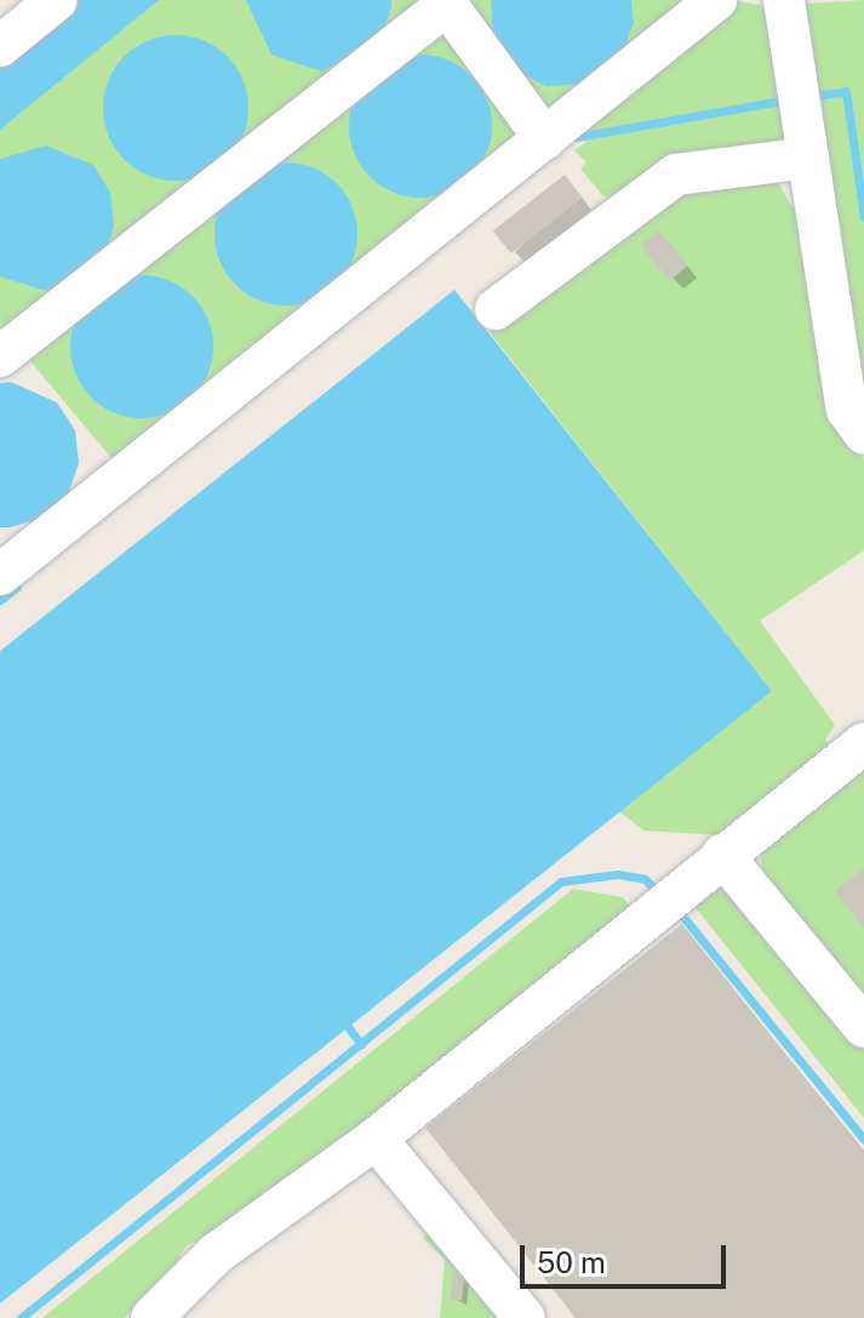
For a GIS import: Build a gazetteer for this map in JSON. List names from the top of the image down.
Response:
{
  "scale_bar": "50 m"
}
